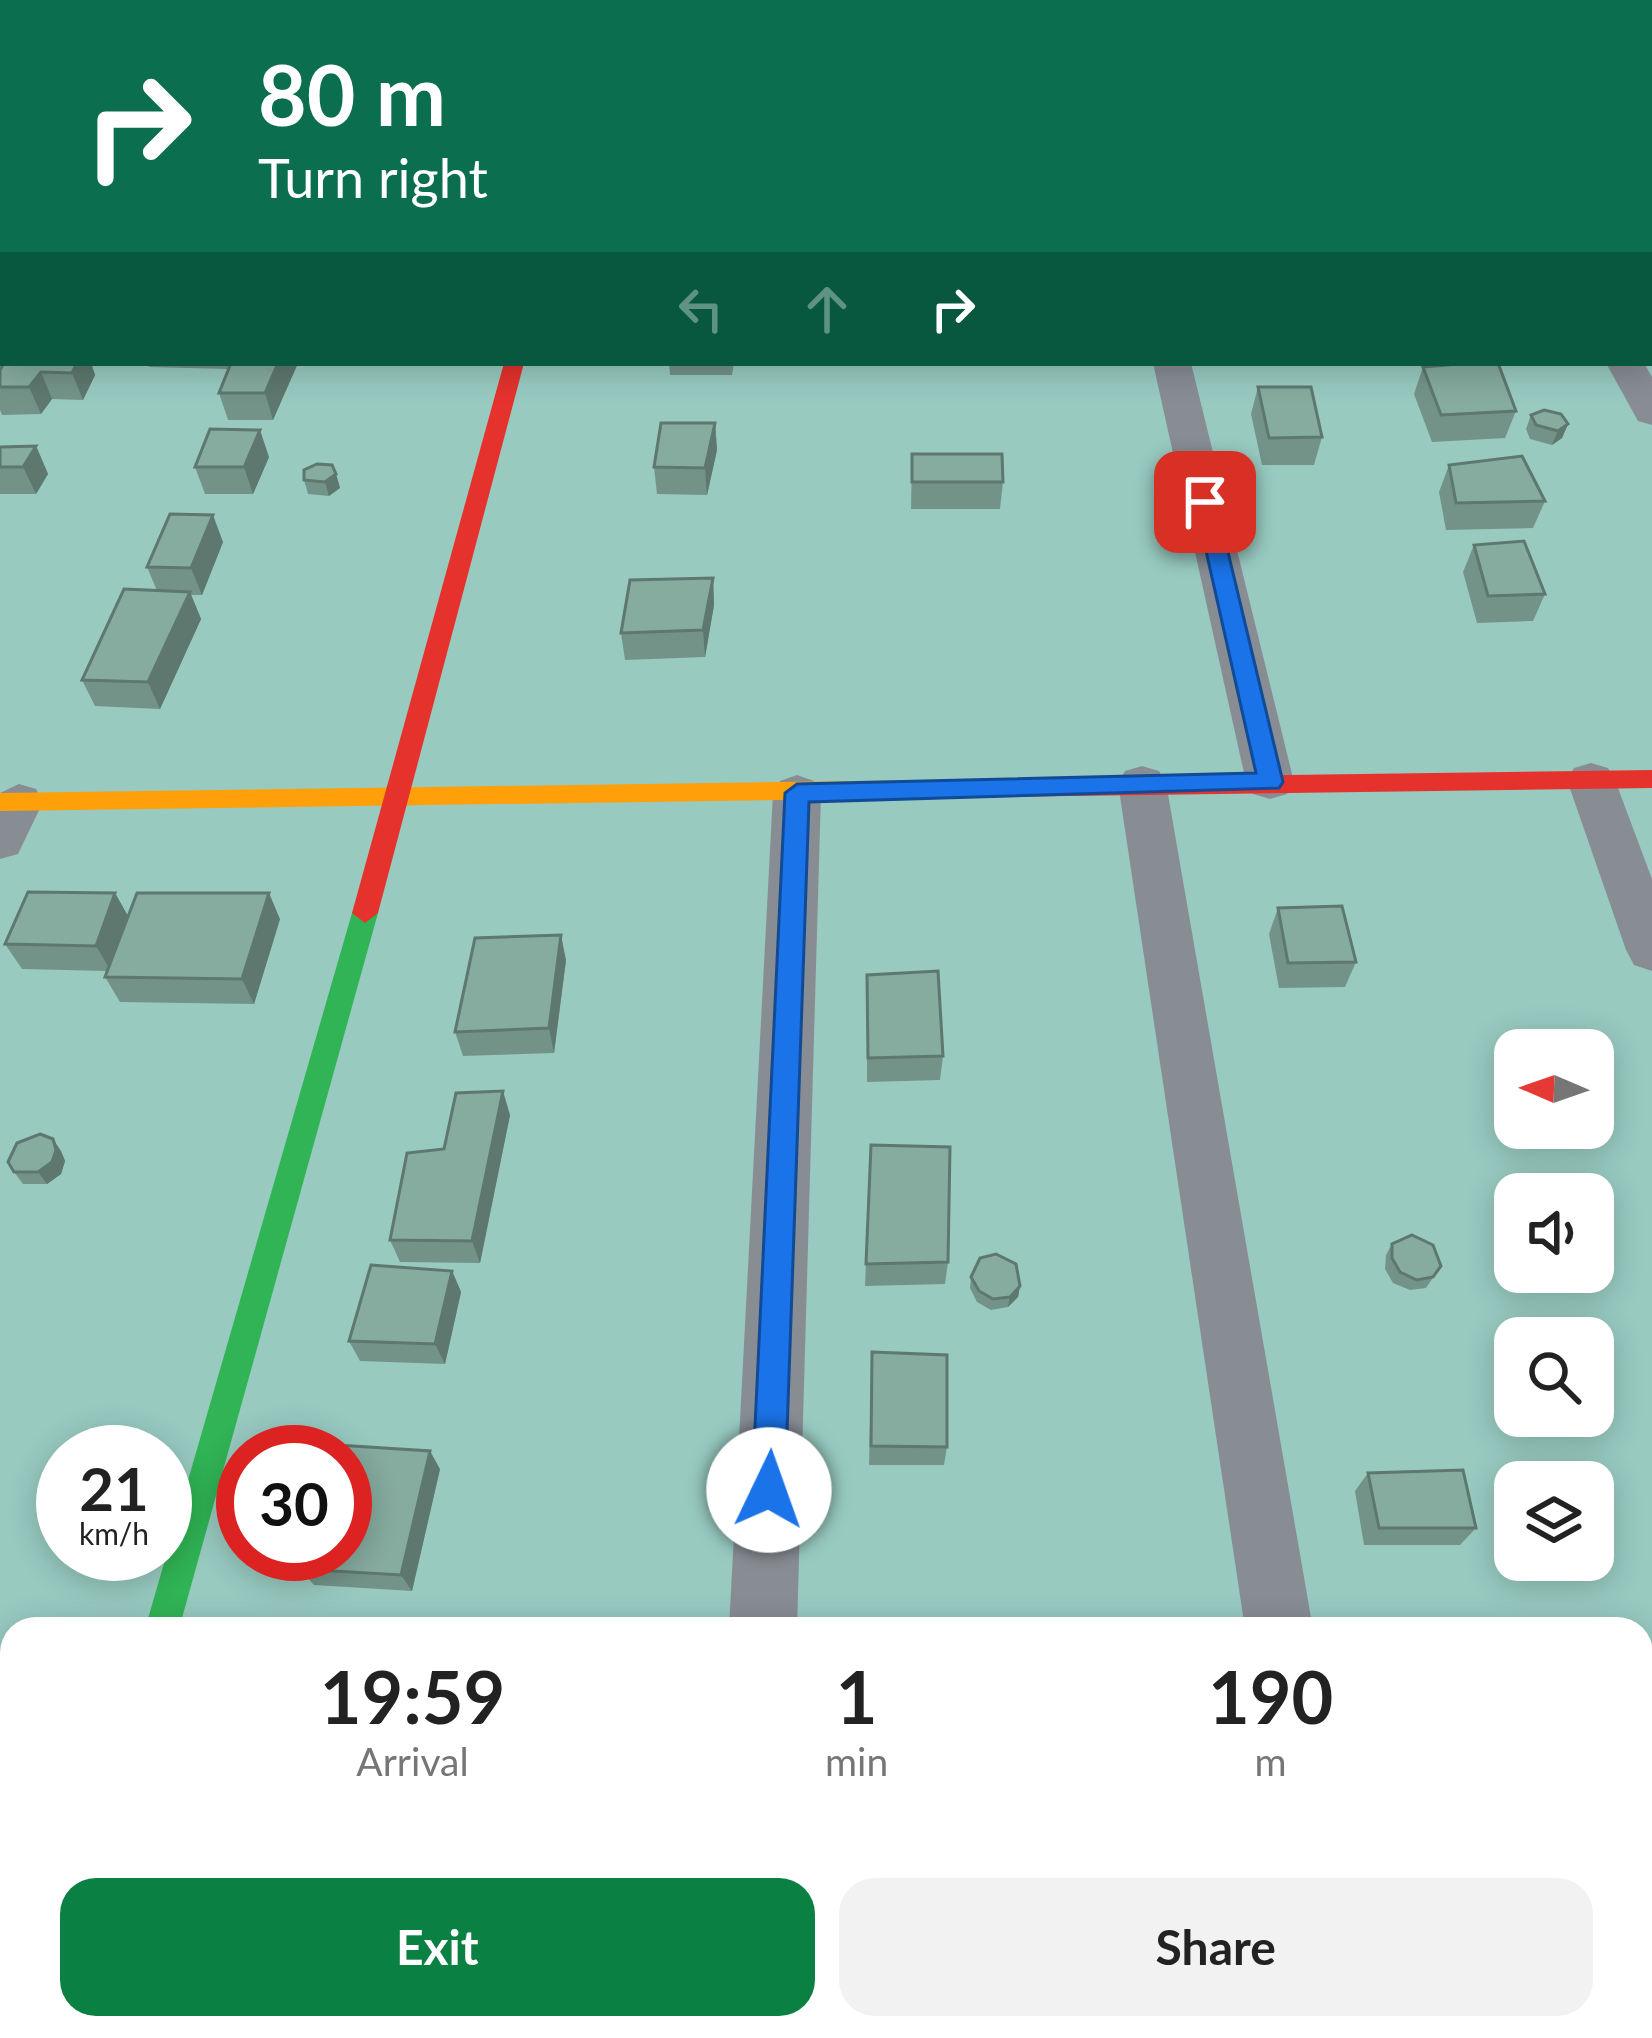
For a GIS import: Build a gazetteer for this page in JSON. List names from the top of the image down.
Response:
{
  "north": "left",
  "page": {
    "turn": ["80 m", "Turn right"],
    "speed": "21 km/h",
    "limit": "30",
    "eta": [
      "19:59",
      "Arrival",
      "1",
      "min",
      "190",
      "m"
    ],
    "buttons": ["Exit", "Share"]
  }
}
